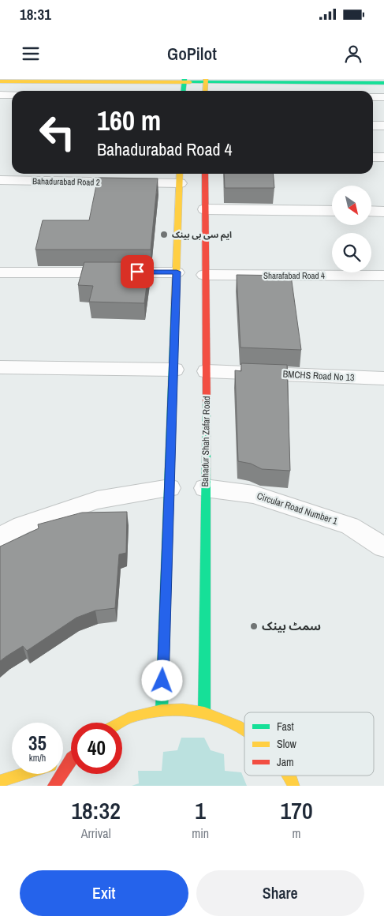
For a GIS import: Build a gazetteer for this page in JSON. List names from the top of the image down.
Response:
{
  "streets": {
    "street": [
      "Bahadurabad Road 2",
      "Sharafabad Road 4",
      "BMCHS Road No 13",
      "Bahadur Shah Zafar Road",
      "Circular Road Number 1"
    ]
  },
  "crossings": [
    ["Sharafabad Road 4", "Bahadur Shah Zafar Road"],
    ["BMCHS Road No 13", "Bahadur Shah Zafar Road"],
    ["Bahadur Shah Zafar Road", "Circular Road Number 1"]
  ],
  "places": ["ایم سی بی بینک", "سمٹ بینک"],
  "legend": ["Fast", "Slow", "Jam"],
  "north": "bottom right",
  "page": {
    "status": "18:31",
    "header": "GoPilot",
    "turn": ["160 m", "Bahadurabad Road 4"],
    "speed": "35 km/h",
    "limit": "40",
    "eta": [
      "18:32",
      "Arrival",
      "1",
      "min",
      "170",
      "m"
    ],
    "buttons": ["Exit", "Share"]
  }
}
